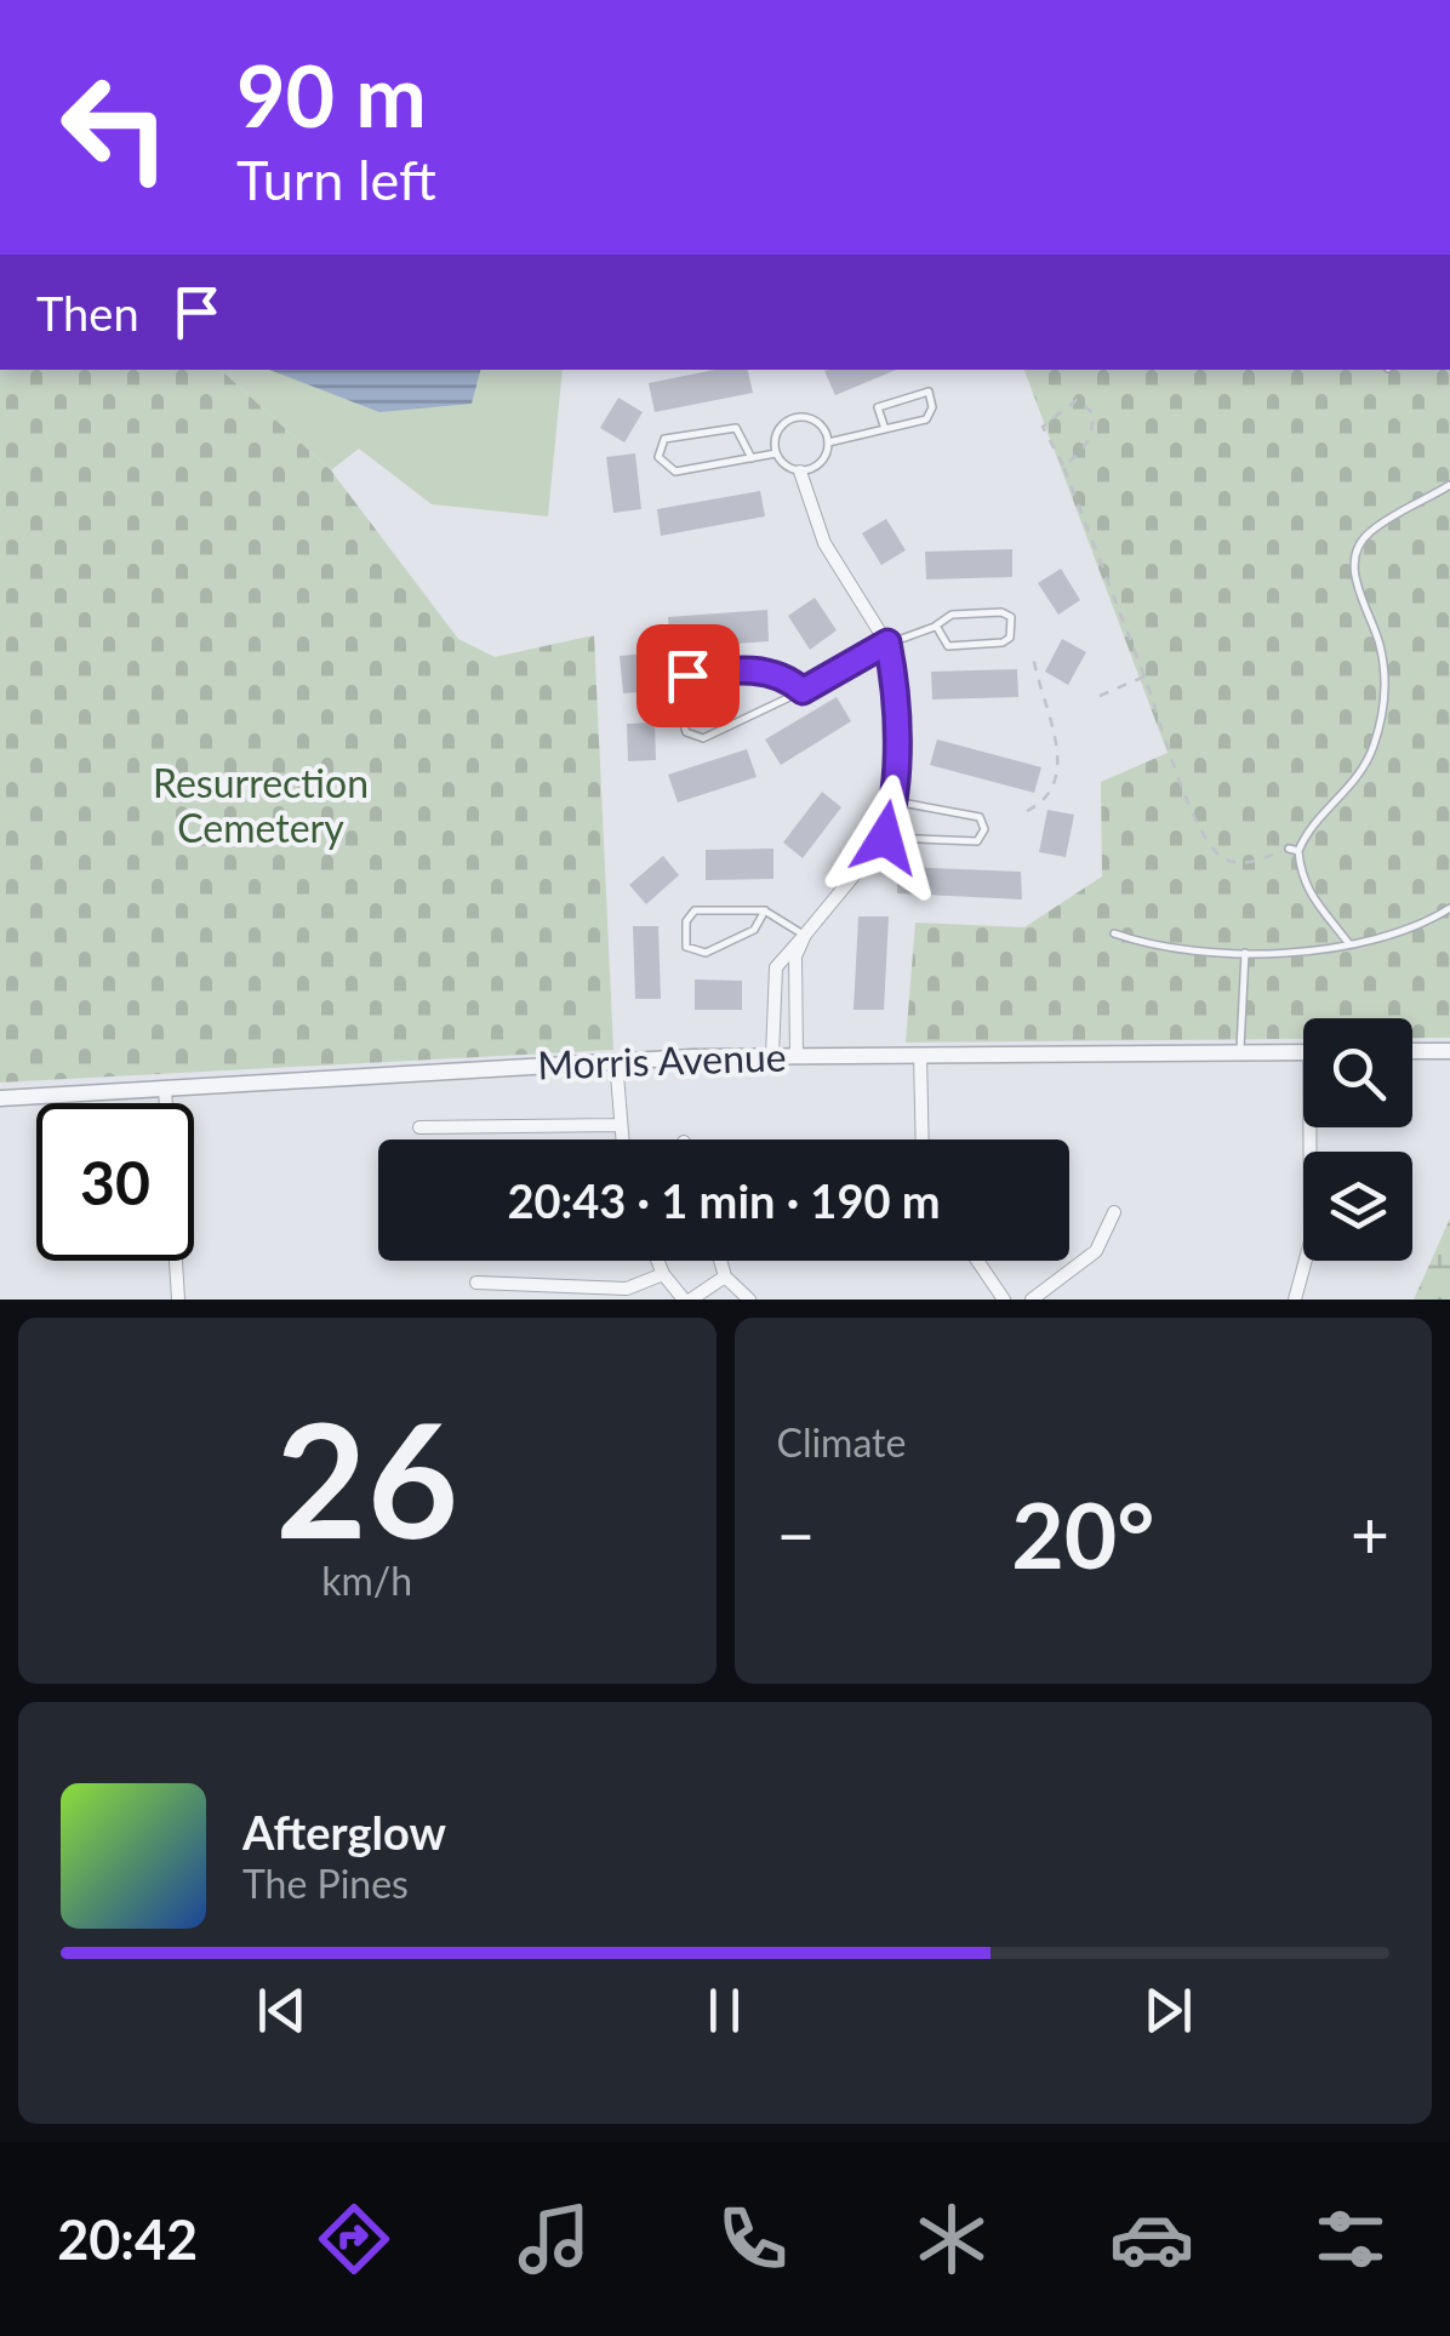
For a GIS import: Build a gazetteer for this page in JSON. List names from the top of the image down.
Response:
{
  "streets": {
    "street": ["Morris Avenue"]
  },
  "parks": ["Resurrection Cemetery"],
  "page": {
    "turn": ["90 m", "Turn left"],
    "then": "Then",
    "limit": "30",
    "trip": "20:43 · 1 min · 190 m",
    "tile": [
      ["26", "km/h"],
      "Climate"
    ],
    "heat": ["−", "20°", "+"],
    "song": ["Afterglow", "The Pines"],
    "tabs": "20:42"
  }
}
